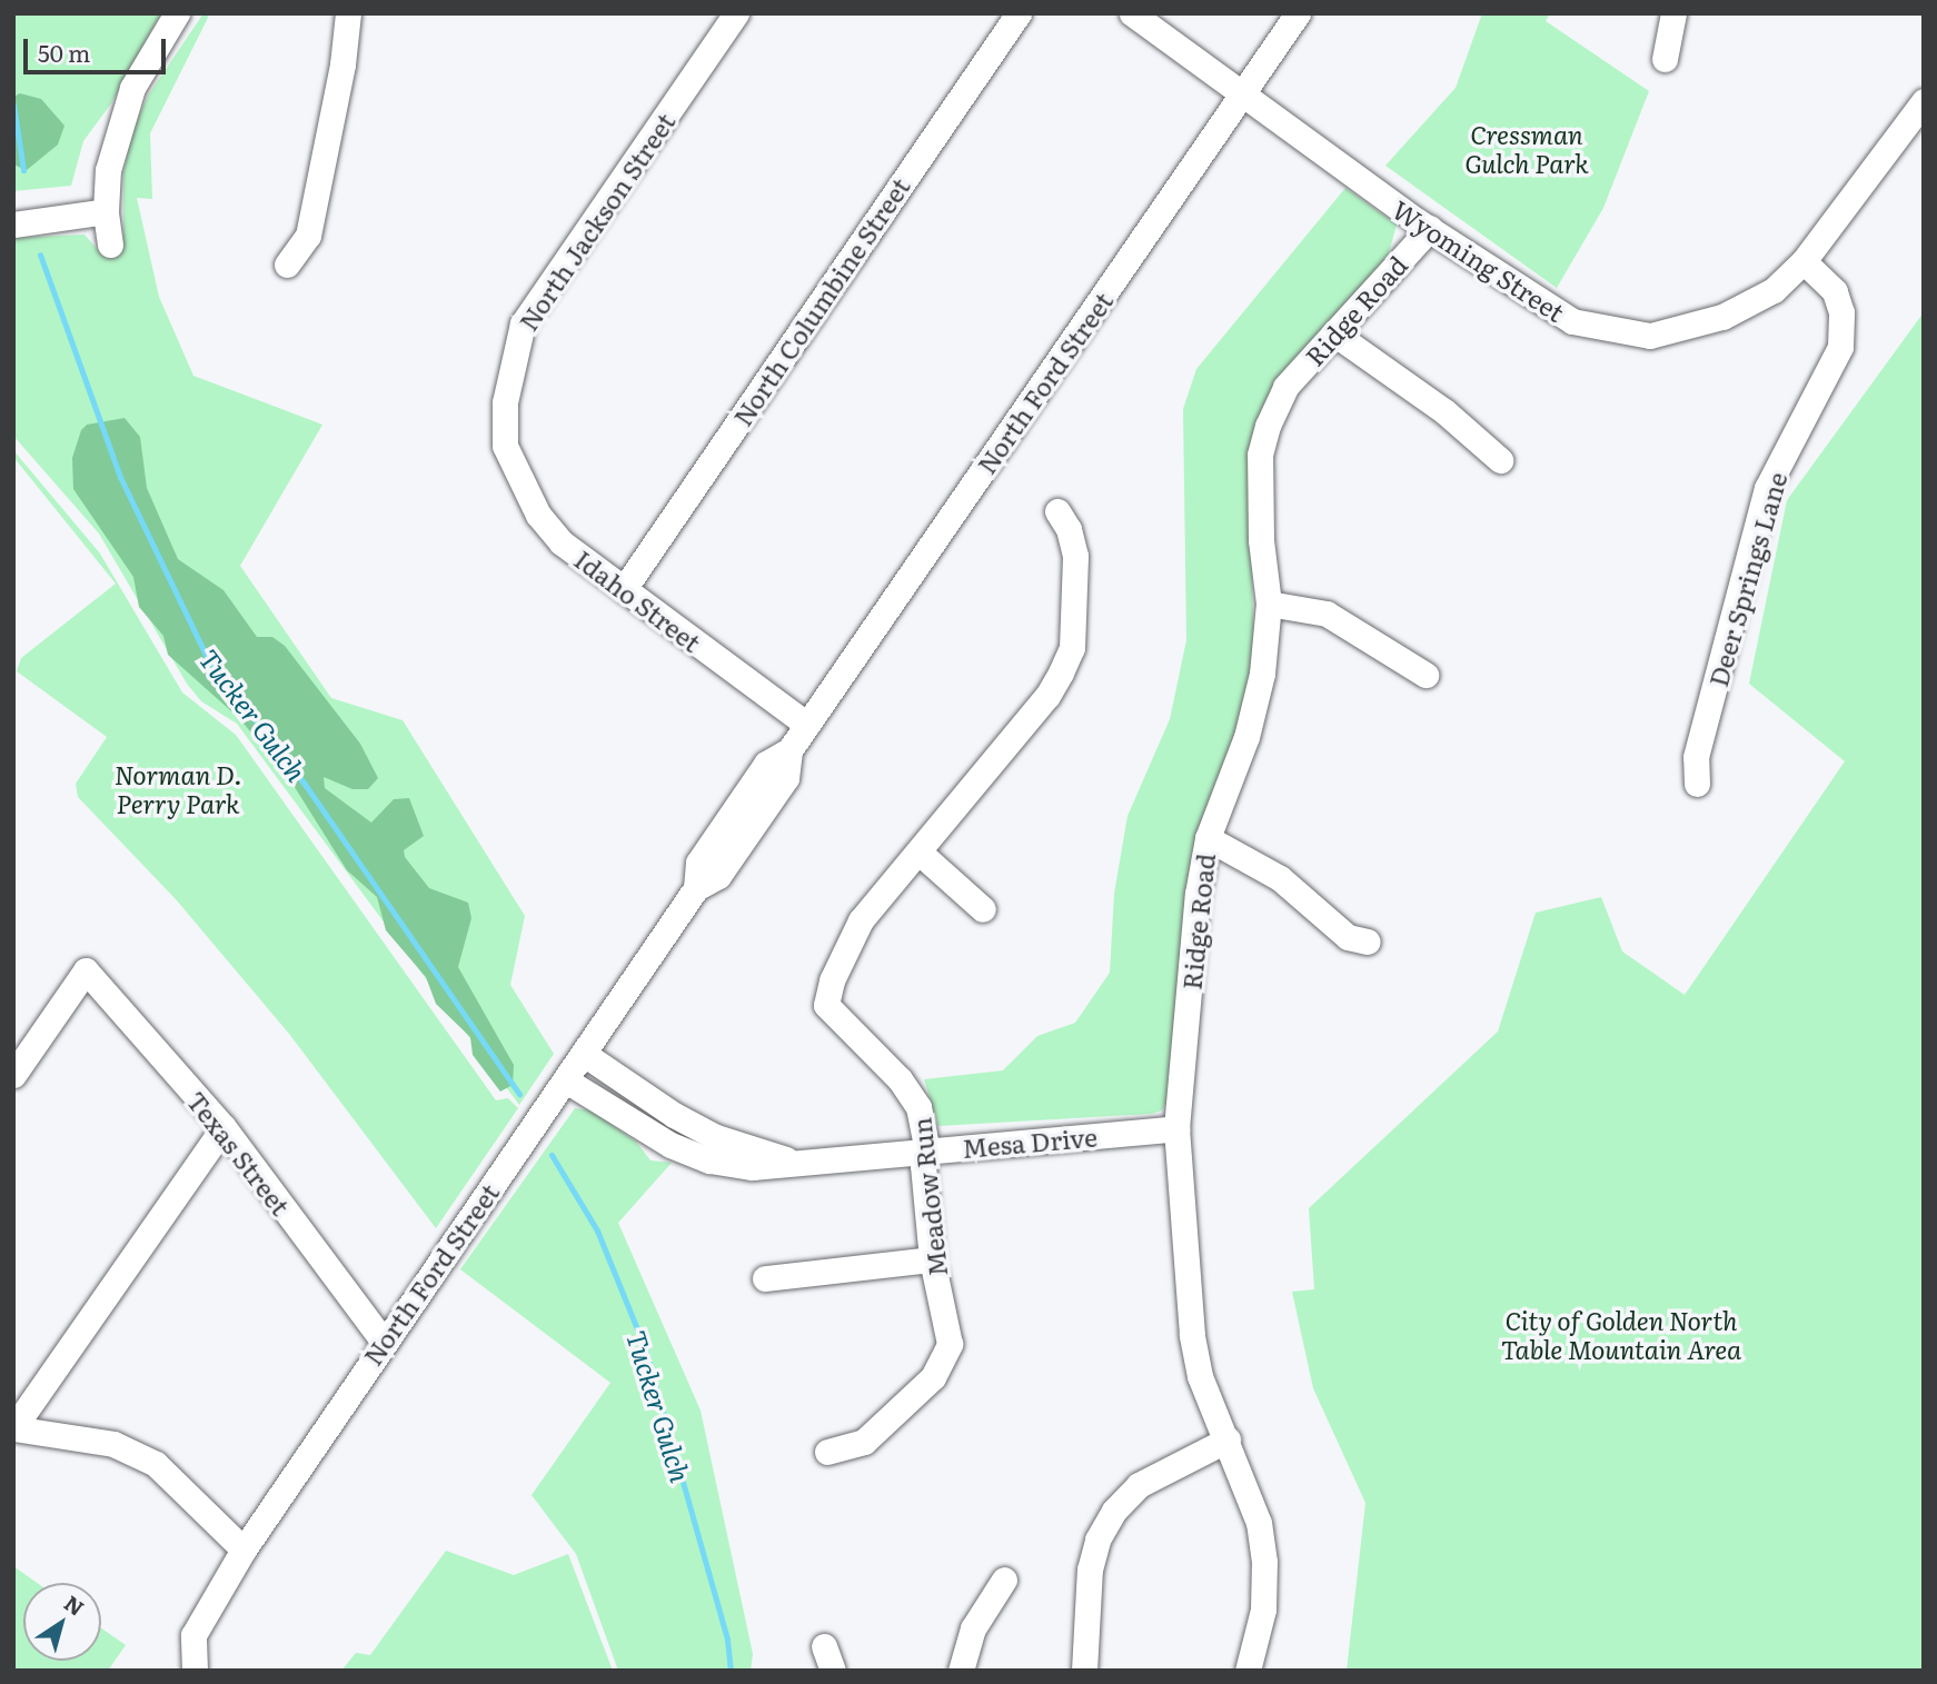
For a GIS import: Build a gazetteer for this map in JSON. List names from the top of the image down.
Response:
{
  "streets": {
    "street": [
      "North Jackson Street",
      "Wyoming Street",
      "North Columbine Street",
      "Ridge Road",
      "North Ford Street",
      "Deer Springs Lane",
      "Idaho Street",
      "Mesa Drive",
      "Texas Street",
      "Meadow Run"
    ]
  },
  "crossings": [
    ["North Jackson Street", "Idaho Street"],
    ["Wyoming Street", "Ridge Road"],
    ["Wyoming Street", "North Ford Street"],
    ["Wyoming Street", "Deer Springs Lane"],
    ["North Columbine Street", "Idaho Street"],
    ["Ridge Road", "Mesa Drive"],
    ["North Ford Street", "Idaho Street"],
    ["North Ford Street", "Mesa Drive"],
    ["North Ford Street", "Texas Street"],
    ["Mesa Drive", "Meadow Run"]
  ],
  "water": ["Tucker Gulch"],
  "parks": ["Cressman Gulch Park", "Norman D. Perry Park", "City of Golden North Table Mountain Area"],
  "scale_bar": "50 m",
  "north": "top right"
}
